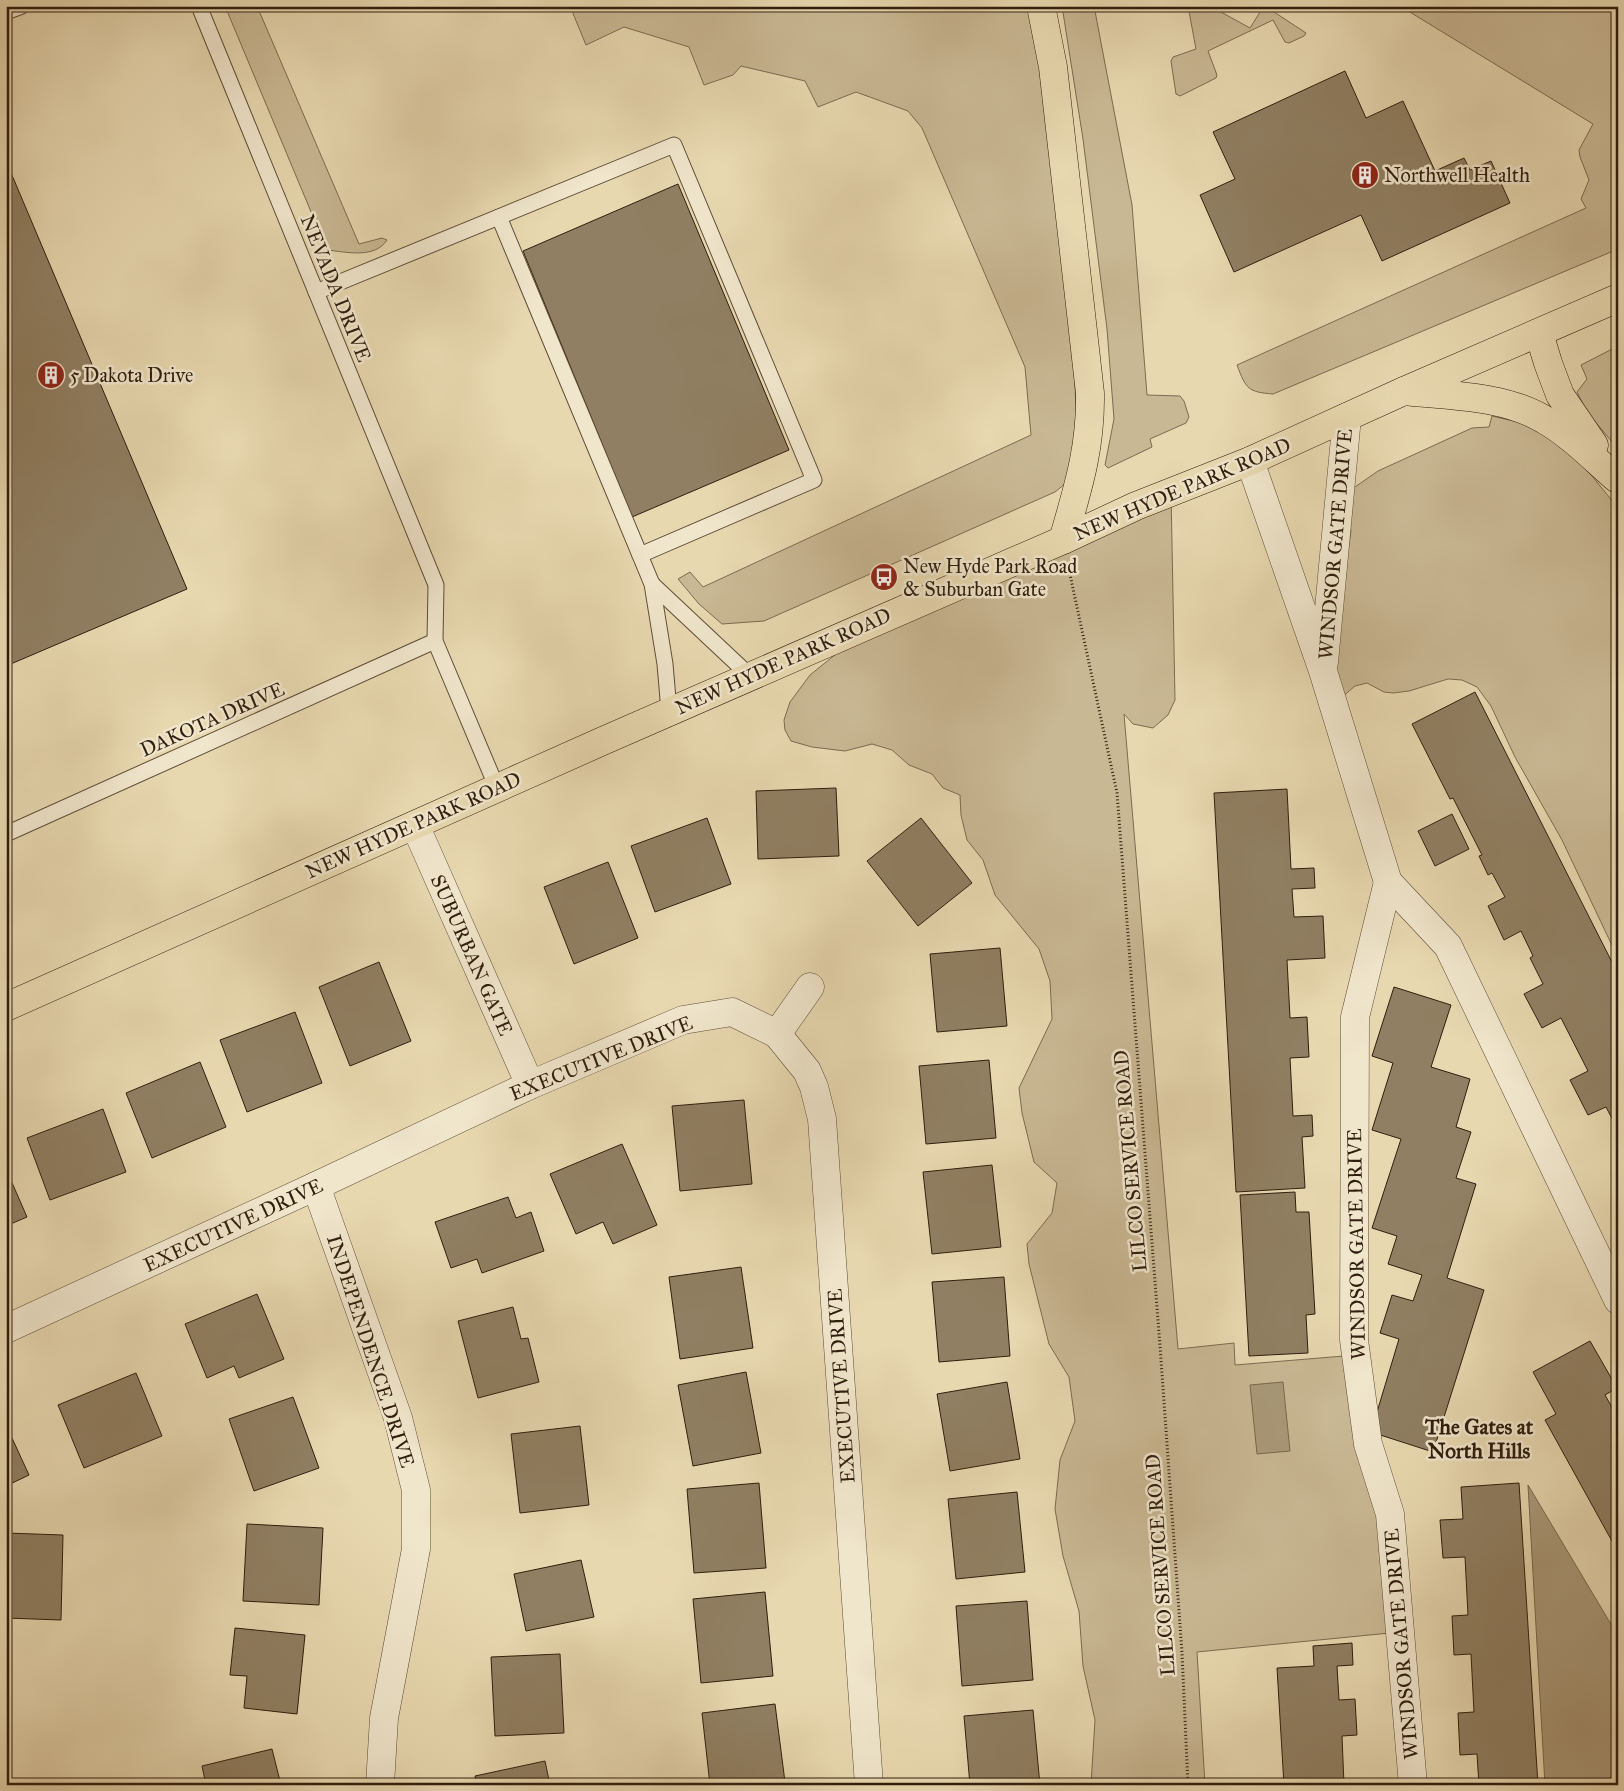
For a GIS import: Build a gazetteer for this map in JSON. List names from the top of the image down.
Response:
{
  "streets": {
    "main road": ["NEW HYDE PARK ROAD"],
    "street": [
      "WINDSOR GATE DRIVE",
      "SUBURBAN GATE",
      "EXECUTIVE DRIVE",
      "INDEPENDENCE DRIVE"
    ],
    "lane": ["NEVADA DRIVE", "DAKOTA DRIVE"],
    "path": ["LILCO SERVICE ROAD"]
  },
  "crossings": [
    ["NEVADA DRIVE", "DAKOTA DRIVE"],
    ["NEW HYDE PARK ROAD", "WINDSOR GATE DRIVE"],
    ["NEW HYDE PARK ROAD", "SUBURBAN GATE"],
    ["NEW HYDE PARK ROAD", "LILCO SERVICE ROAD"],
    ["SUBURBAN GATE", "EXECUTIVE DRIVE"],
    ["EXECUTIVE DRIVE", "INDEPENDENCE DRIVE"]
  ],
  "districts": ["The Gates at North Hills"],
  "places": {
    "building": ["Northwell Health", "5 Dakota Drive"],
    "bus stop": ["New Hyde Park Road & Suburban Gate"]
  }
}
